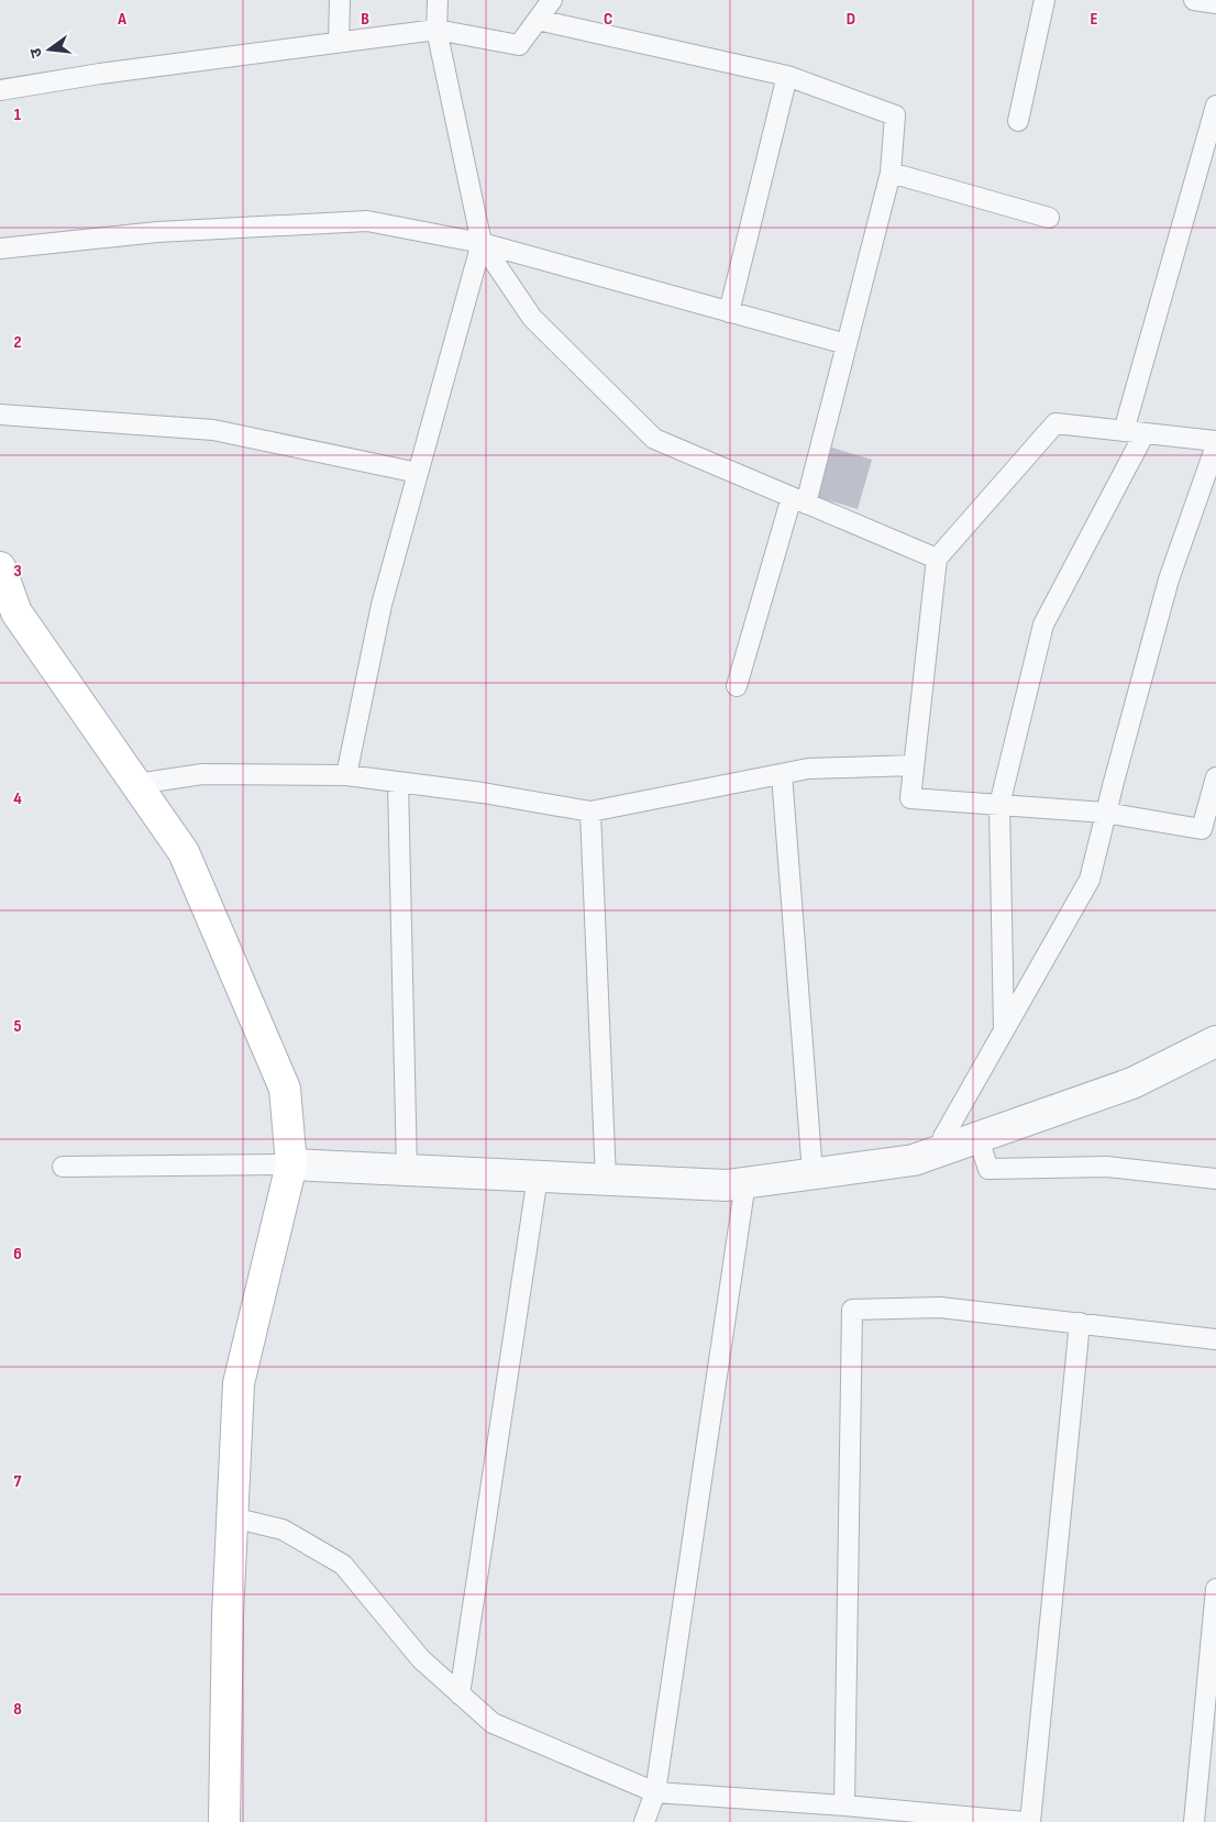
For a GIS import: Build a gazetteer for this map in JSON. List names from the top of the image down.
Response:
{
  "north": "left",
  "grid": {
    "columns": [
      "A",
      "B",
      "C",
      "D",
      "E"
    ],
    "rows": [
      "1",
      "2",
      "3",
      "4",
      "5",
      "6",
      "7",
      "8"
    ]
  }
}
